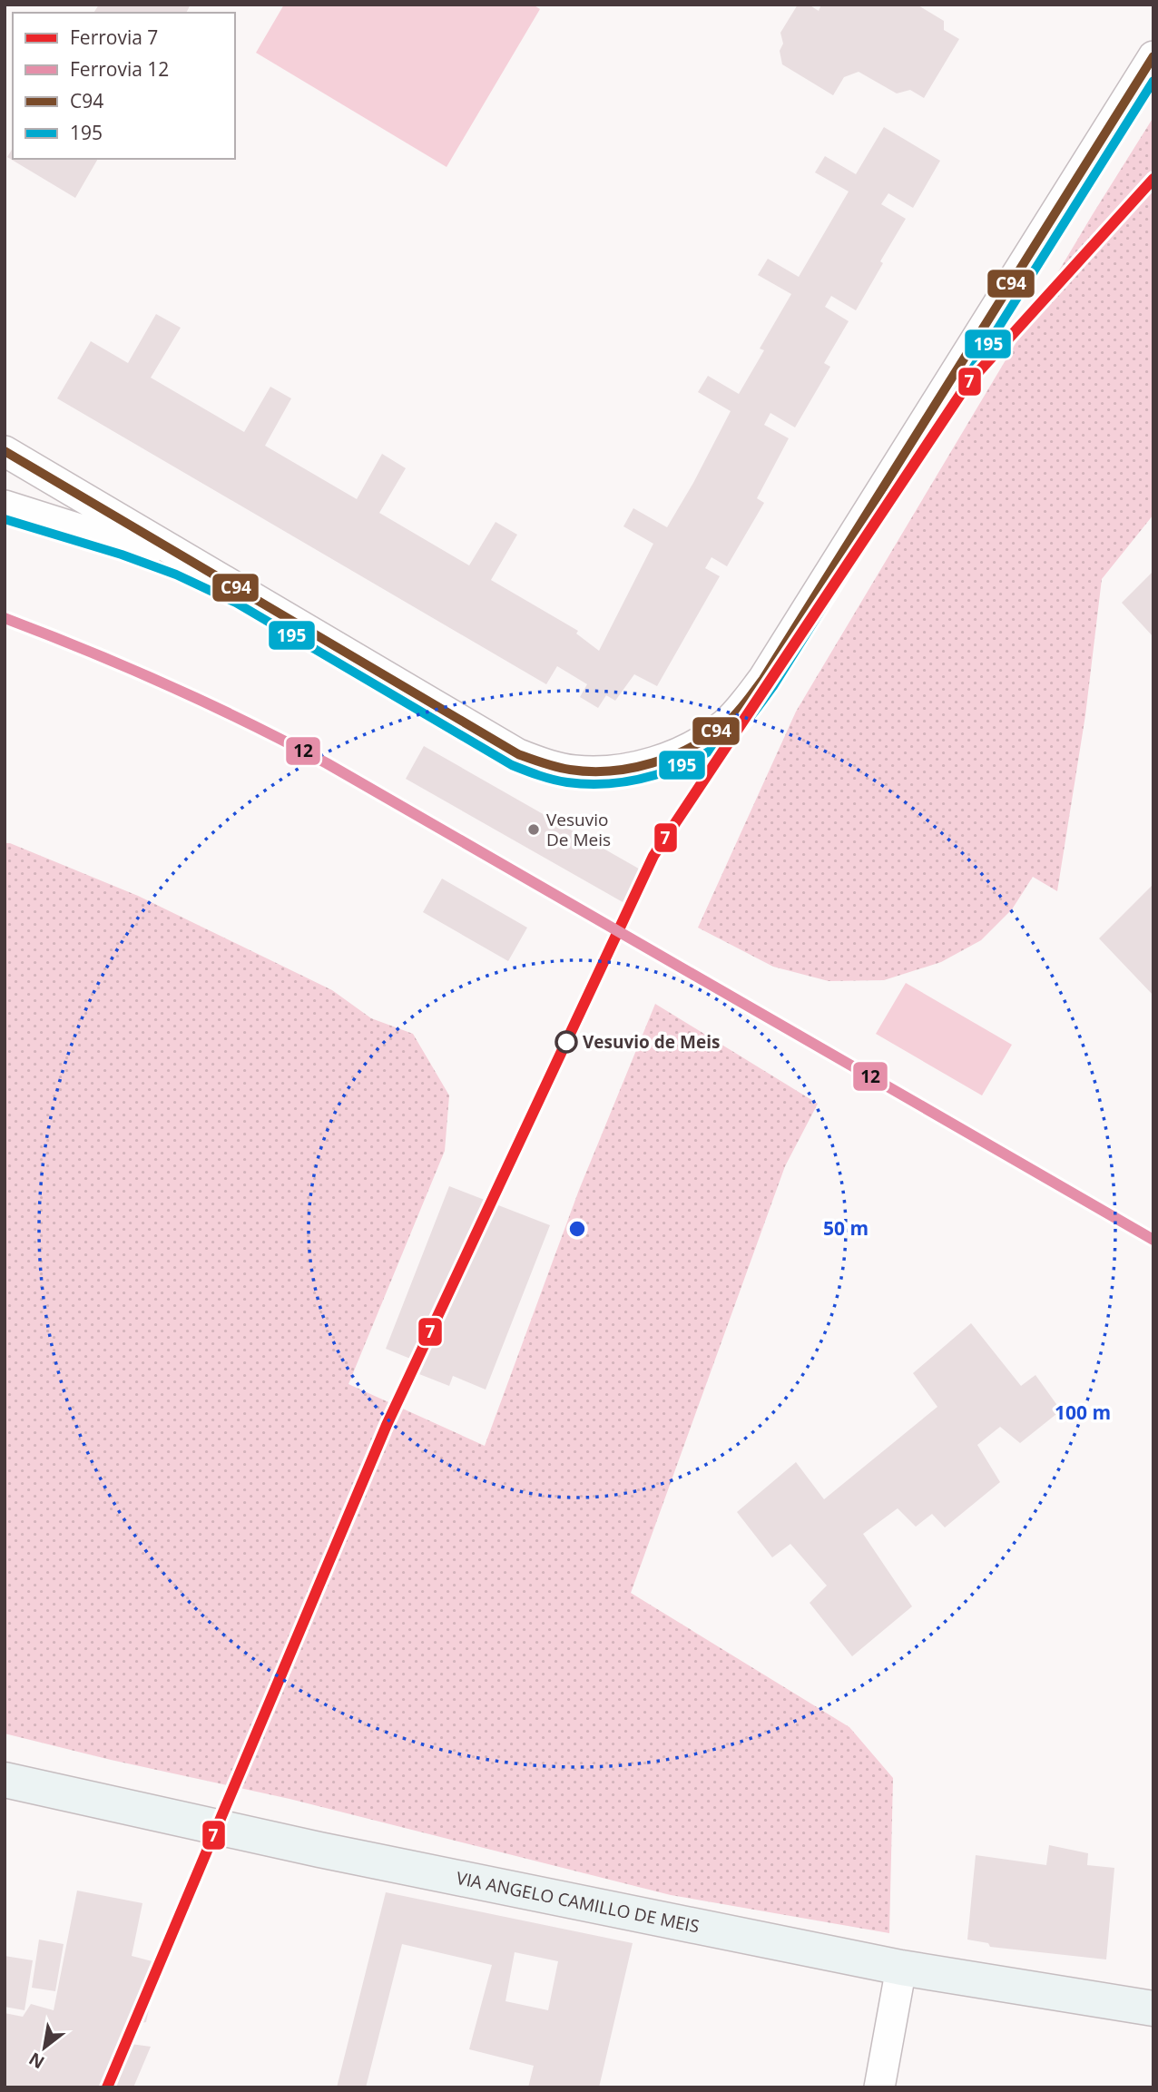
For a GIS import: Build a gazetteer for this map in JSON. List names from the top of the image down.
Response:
{
  "streets": {
    "street": ["VIA ANGELO CAMILLO DE MEIS"]
  },
  "places": ["Vesuvio De Meis", "Vesuvio de Meis"],
  "lines": [
    "transit line C94",
    "transit line 195",
    "rail line 7",
    "rail line 12"
  ],
  "legend": [
    "Ferrovia 7",
    "Ferrovia 12",
    "C94",
    "195"
  ],
  "north": "bottom left",
  "rings": ["50 m", "100 m"]
}
